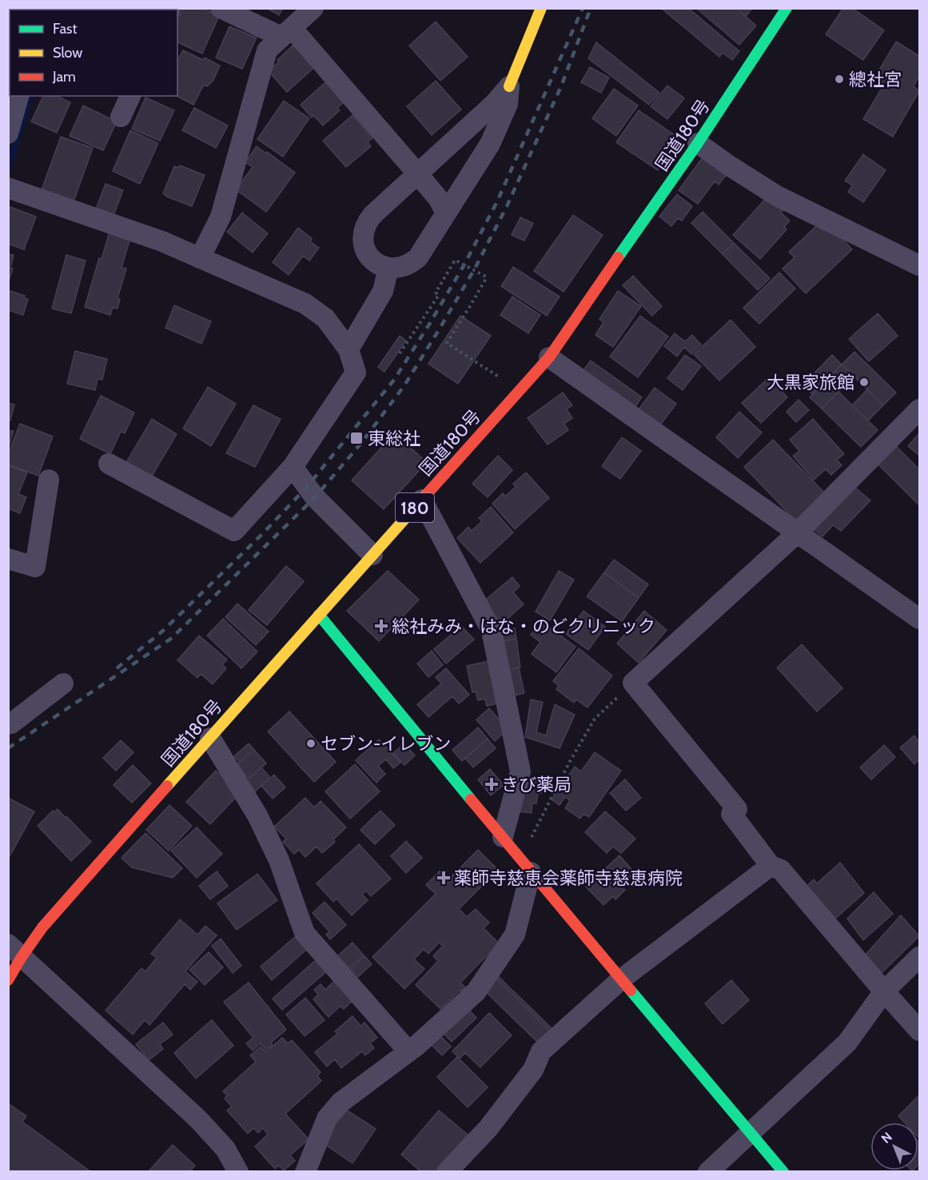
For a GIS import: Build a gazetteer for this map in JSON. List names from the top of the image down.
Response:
{
  "streets": {
    "main road": ["国道180号", "180"]
  },
  "places": {
    "other": ["總社宮", "大黒家旅館", "セブン-イレブン"],
    "transit": ["東総社"],
    "health": ["総社みみ・はな・のどクリニック", "きび薬局", "薬師寺慈恵会薬師寺慈恵病院"]
  },
  "legend": ["Fast", "Slow", "Jam"],
  "north": "top left"
}
